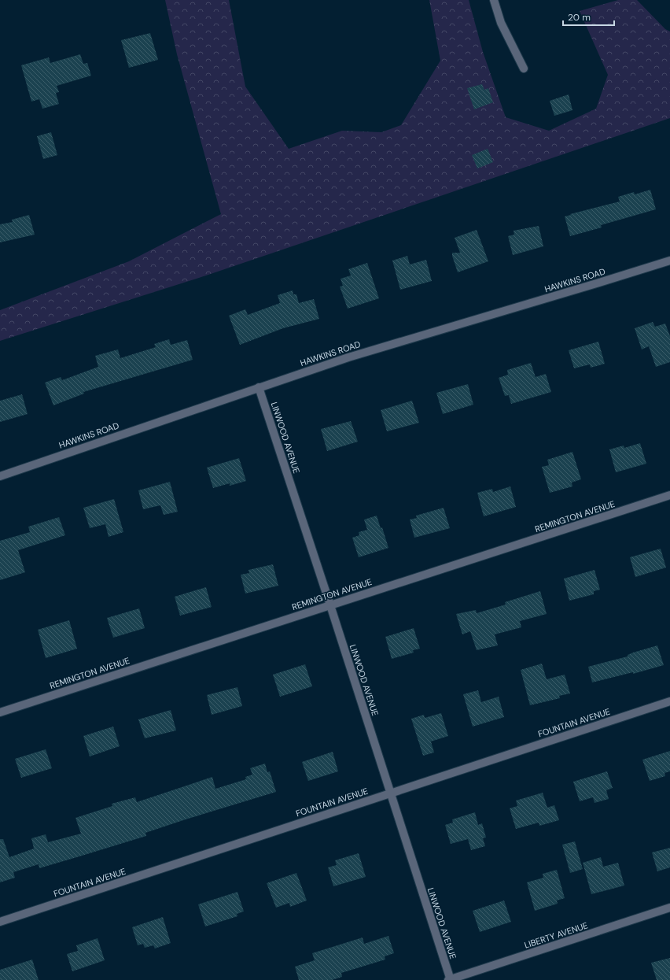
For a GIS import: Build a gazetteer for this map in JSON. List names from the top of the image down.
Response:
{
  "streets": {
    "street": [
      "HAWKINS ROAD",
      "LINWOOD AVENUE",
      "REMINGTON AVENUE",
      "FOUNTAIN AVENUE",
      "LIBERTY AVENUE"
    ]
  },
  "crossings": [
    ["HAWKINS ROAD", "LINWOOD AVENUE"],
    ["LINWOOD AVENUE", "REMINGTON AVENUE"],
    ["LINWOOD AVENUE", "FOUNTAIN AVENUE"],
    ["LINWOOD AVENUE", "LIBERTY AVENUE"]
  ],
  "scale_bar": "20 m"
}
